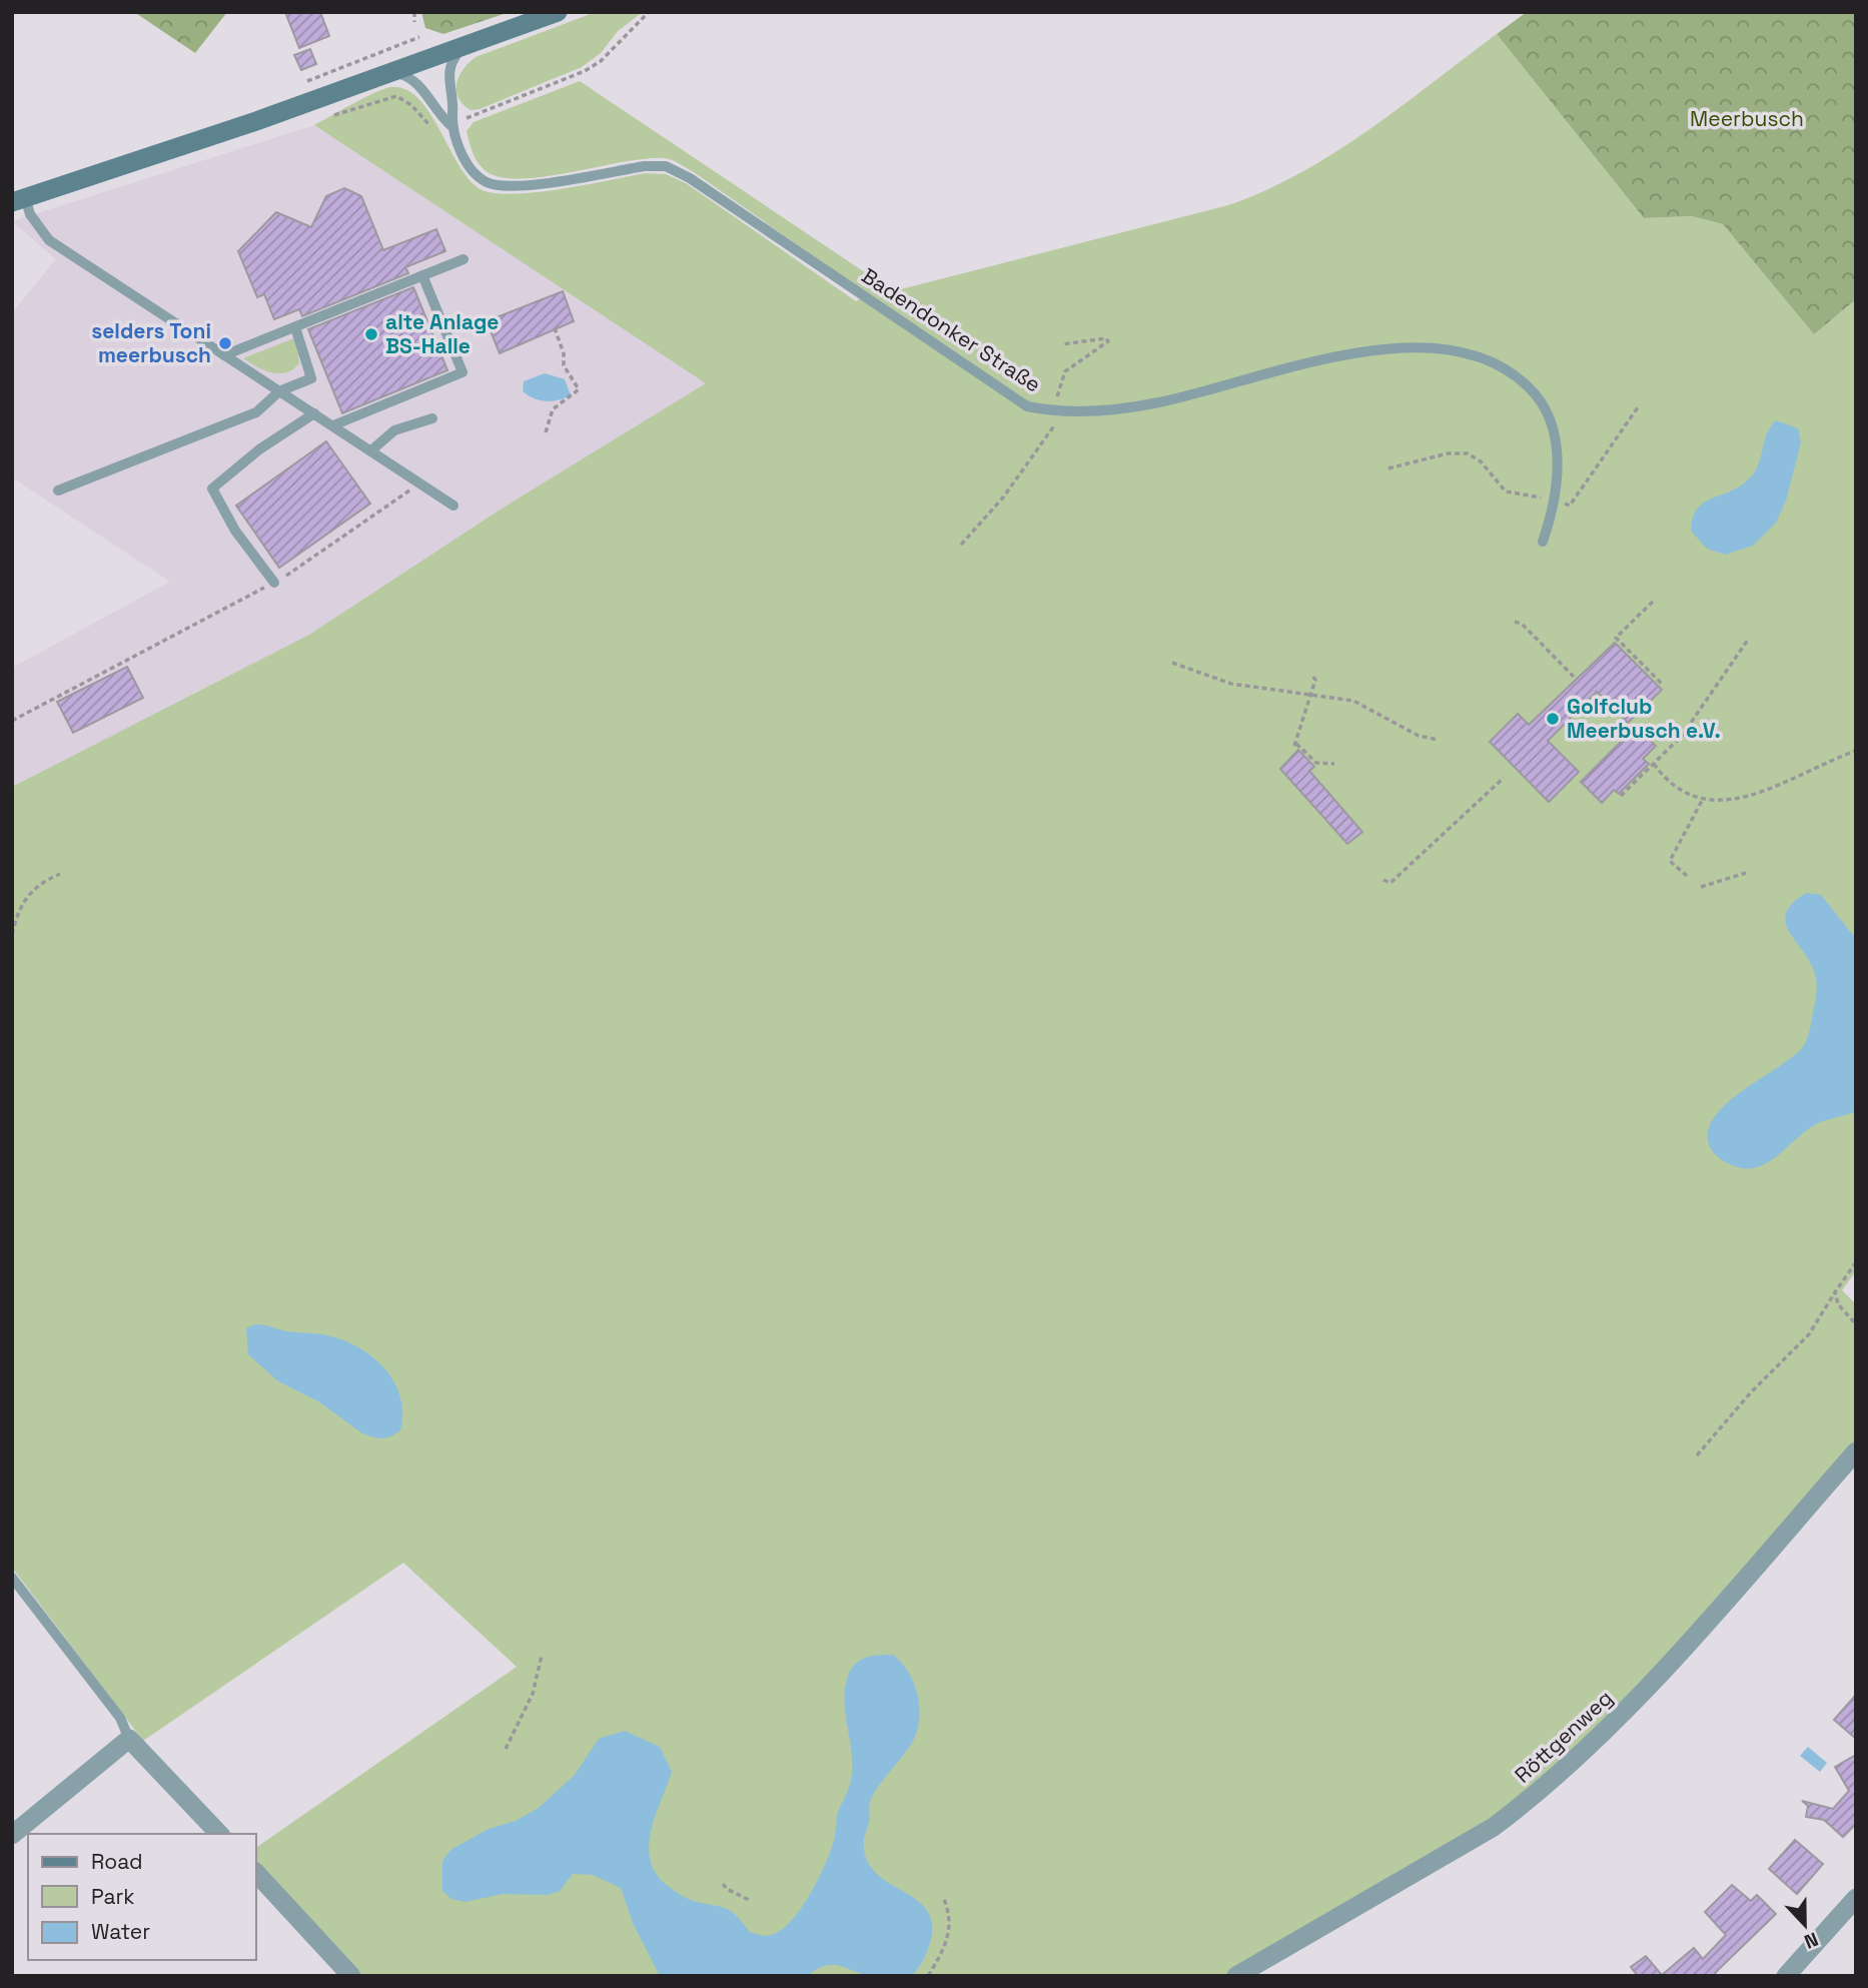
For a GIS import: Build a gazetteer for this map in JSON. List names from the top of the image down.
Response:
{
  "streets": {
    "street": ["Röttgenweg"],
    "lane": ["Badendonker Straße"]
  },
  "parks": ["Meerbusch"],
  "places": ["alte Anlage BS-Halle", "selders Toni meerbusch", "Golfclub Meerbusch e.V."],
  "legend": ["Road", "Park", "Water"],
  "north": "bottom"
}
